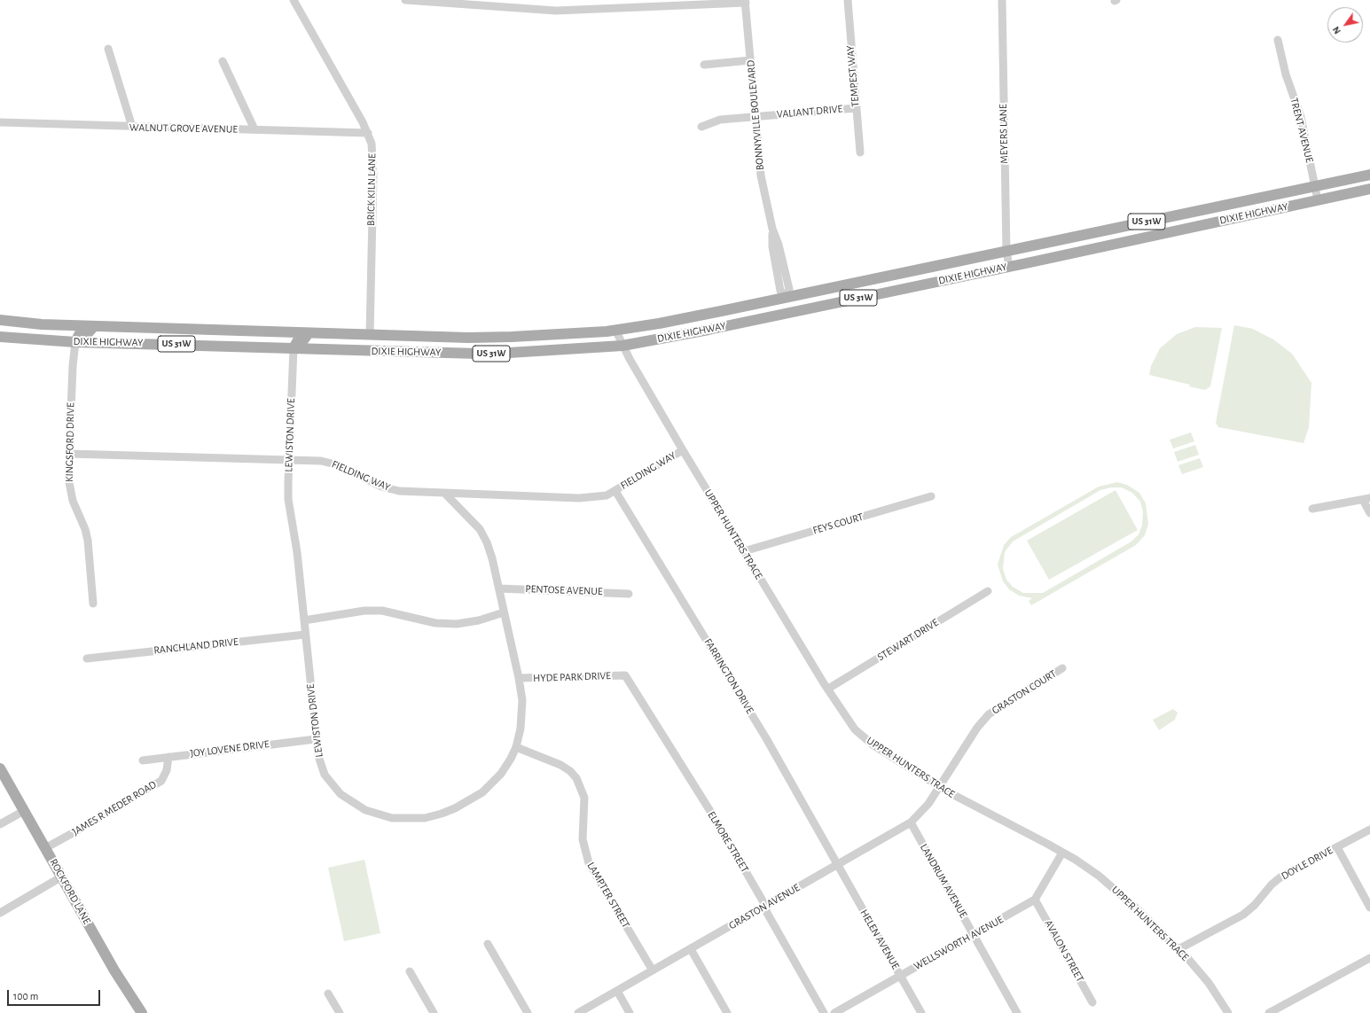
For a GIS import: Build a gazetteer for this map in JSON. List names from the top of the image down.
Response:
{
  "streets": {
    "main road": ["DIXIE HIGHWAY", "US 31W", "ROCKFORD LANE"],
    "street": [
      "TEMPEST WAY",
      "VALIANT DRIVE",
      "BONNYVILLE BOULEVARD",
      "WALNUT GROVE AVENUE",
      "TRENT AVENUE",
      "MEYERS LANE",
      "BRICK KILN LANE",
      "LEWISTON DRIVE",
      "KINGSFORD DRIVE",
      "FIELDING WAY",
      "FEYS COURT",
      "UPPER HUNTERS TRACE",
      "PENTOSE AVENUE",
      "STEWART DRIVE",
      "RANCHLAND DRIVE",
      "FARRINGTON DRIVE",
      "HYDE PARK DRIVE",
      "GRASTON COURT",
      "JOY LOVENE DRIVE",
      "JAMES R MEDER ROAD",
      "ELMORE STREET",
      "DOYLE DRIVE",
      "LANDRUM AVENUE",
      "LAMPTER STREET",
      "GRASTON AVENUE",
      "HELEN AVENUE",
      "WELLSWORTH AVENUE",
      "AVALON STREET"
    ]
  },
  "crossings": [
    ["TEMPEST WAY", "VALIANT DRIVE"],
    ["VALIANT DRIVE", "BONNYVILLE BOULEVARD"],
    ["BONNYVILLE BOULEVARD", "DIXIE HIGHWAY"],
    ["WALNUT GROVE AVENUE", "BRICK KILN LANE"],
    ["TRENT AVENUE", "DIXIE HIGHWAY"],
    ["MEYERS LANE", "DIXIE HIGHWAY"],
    ["BRICK KILN LANE", "DIXIE HIGHWAY"],
    ["DIXIE HIGHWAY", "LEWISTON DRIVE"],
    ["DIXIE HIGHWAY", "KINGSFORD DRIVE"],
    ["DIXIE HIGHWAY", "UPPER HUNTERS TRACE"],
    ["LEWISTON DRIVE", "FIELDING WAY"],
    ["LEWISTON DRIVE", "PENTOSE AVENUE"],
    ["LEWISTON DRIVE", "RANCHLAND DRIVE"],
    ["LEWISTON DRIVE", "HYDE PARK DRIVE"],
    ["LEWISTON DRIVE", "JOY LOVENE DRIVE"],
    ["LEWISTON DRIVE", "LAMPTER STREET"],
    ["KINGSFORD DRIVE", "FIELDING WAY"],
    ["FIELDING WAY", "UPPER HUNTERS TRACE"],
    ["FIELDING WAY", "FARRINGTON DRIVE"],
    ["FEYS COURT", "UPPER HUNTERS TRACE"],
    ["UPPER HUNTERS TRACE", "STEWART DRIVE"],
    ["UPPER HUNTERS TRACE", "GRASTON COURT"],
    ["UPPER HUNTERS TRACE", "DOYLE DRIVE"],
    ["UPPER HUNTERS TRACE", "GRASTON AVENUE"],
    ["FARRINGTON DRIVE", "GRASTON AVENUE"],
    ["FARRINGTON DRIVE", "HELEN AVENUE"],
    ["HYDE PARK DRIVE", "ELMORE STREET"],
    ["GRASTON COURT", "GRASTON AVENUE"],
    ["JOY LOVENE DRIVE", "JAMES R MEDER ROAD"],
    ["JAMES R MEDER ROAD", "ROCKFORD LANE"],
    ["ELMORE STREET", "GRASTON AVENUE"],
    ["LANDRUM AVENUE", "GRASTON AVENUE"],
    ["LANDRUM AVENUE", "WELLSWORTH AVENUE"],
    ["LAMPTER STREET", "GRASTON AVENUE"],
    ["GRASTON AVENUE", "HELEN AVENUE"],
    ["HELEN AVENUE", "WELLSWORTH AVENUE"],
    ["WELLSWORTH AVENUE", "AVALON STREET"]
  ],
  "scale_bar": "100 m",
  "north": "bottom left"
}
